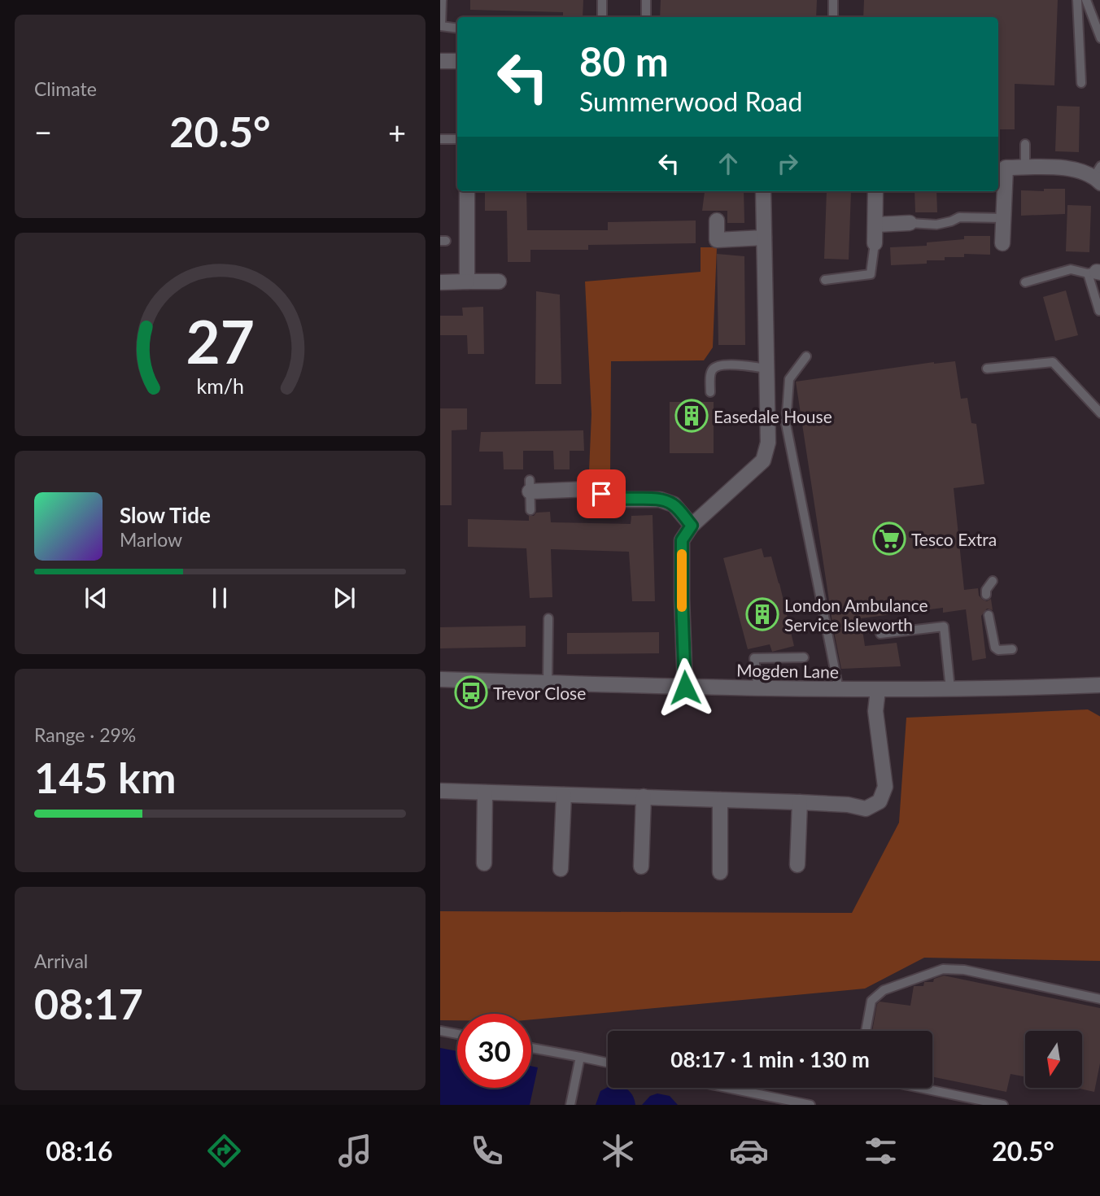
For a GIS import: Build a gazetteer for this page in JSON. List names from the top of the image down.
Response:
{
  "streets": {
    "street": ["Mogden Lane"]
  },
  "places": {
    "building": ["Easedale House", "London Ambulance Service Isleworth"],
    "supermarket": ["Tesco Extra"],
    "bus stop": ["Trevor Close"]
  },
  "north": "bottom",
  "page": {
    "tile": [
      "Climate",
      ["Range · 29%", "145 km"],
      ["Arrival", "08:17"]
    ],
    "turn": ["80 m", "Summerwood Road"],
    "heat": ["−", "20.5°", "+"],
    "song": ["Slow Tide", "Marlow"],
    "limit": "30",
    "trip": "08:17 · 1 min · 130 m",
    "tabs": ["08:16", "20.5°"],
    "gauge": ["27", "km/h"]
  }
}
